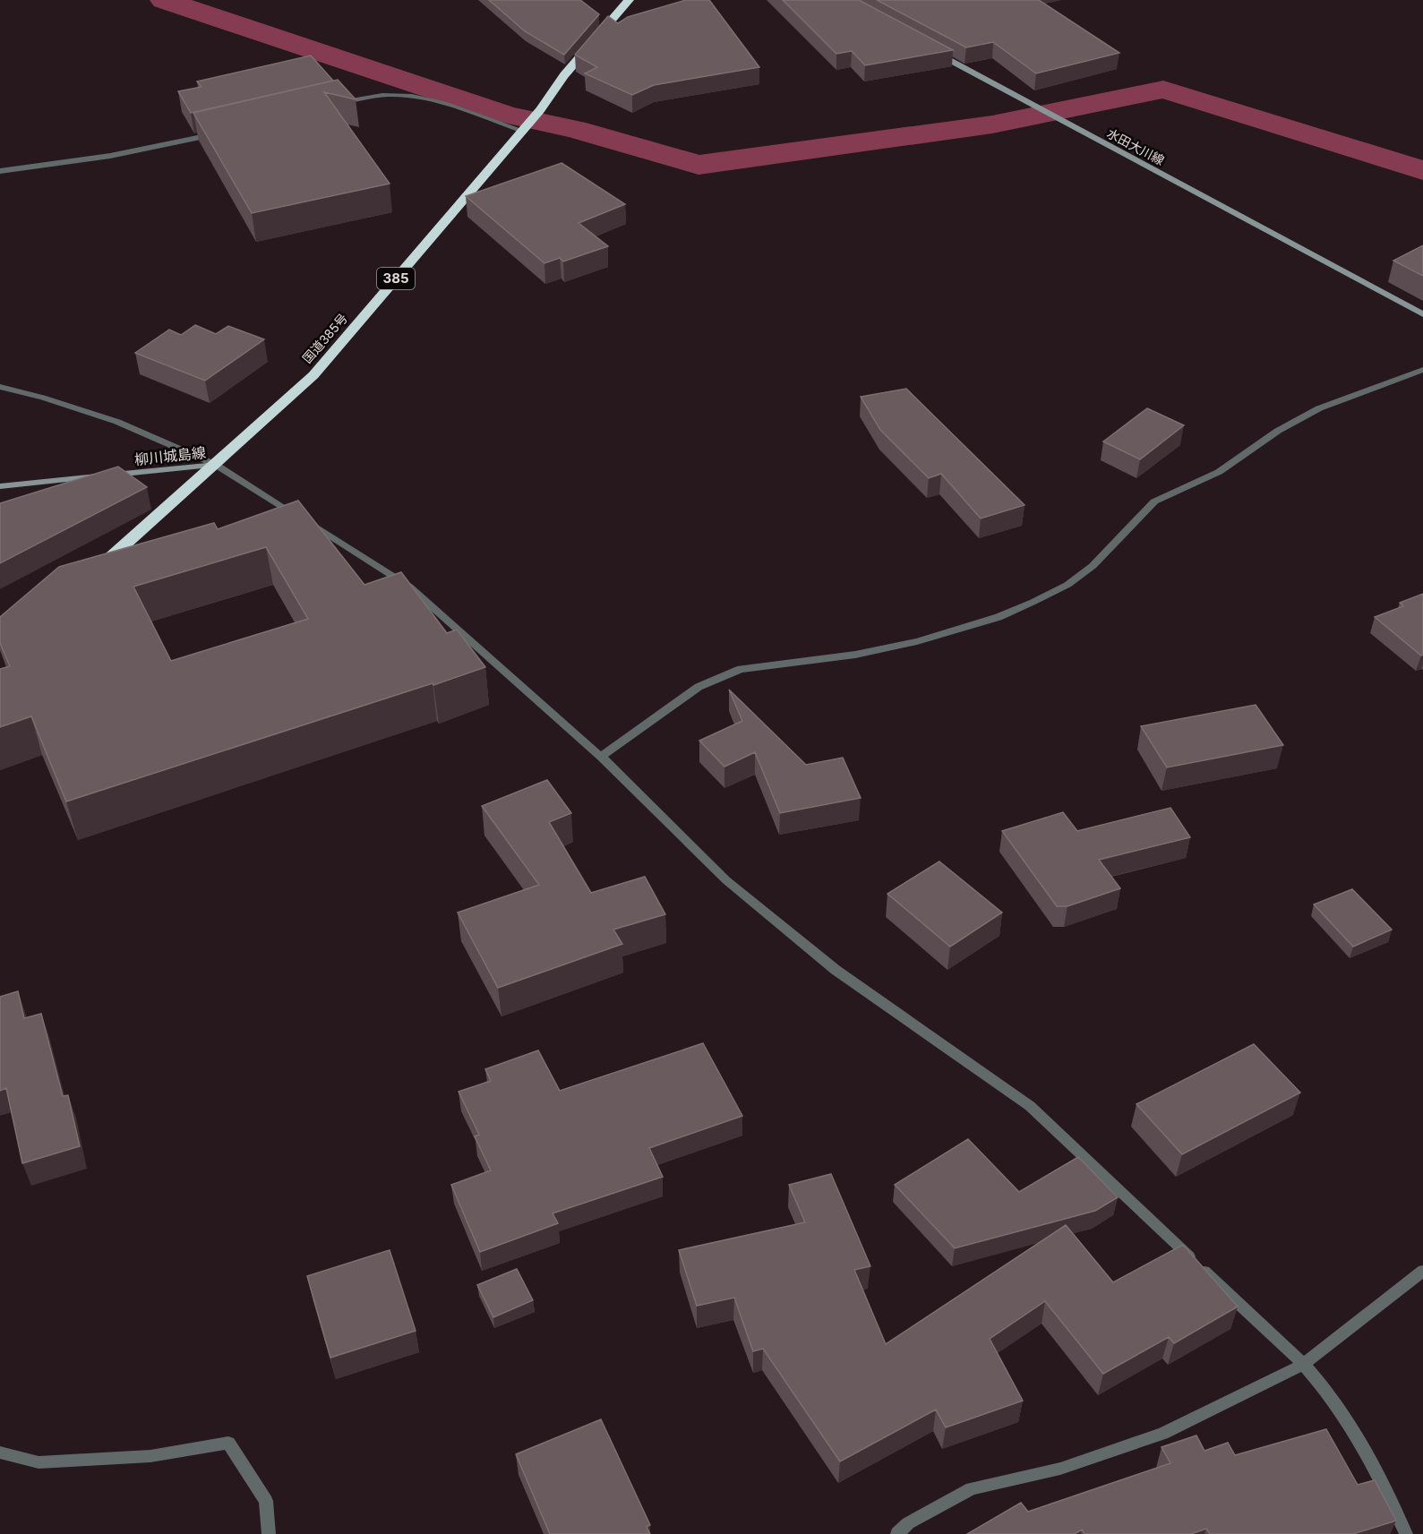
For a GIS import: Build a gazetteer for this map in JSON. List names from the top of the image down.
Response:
{
  "streets": {
    "highway": ["385", "国道385号"],
    "main road": ["水田大川線", "柳川城島線"]
  },
  "crossings": [
    ["国道385号", "柳川城島線"]
  ]
}
